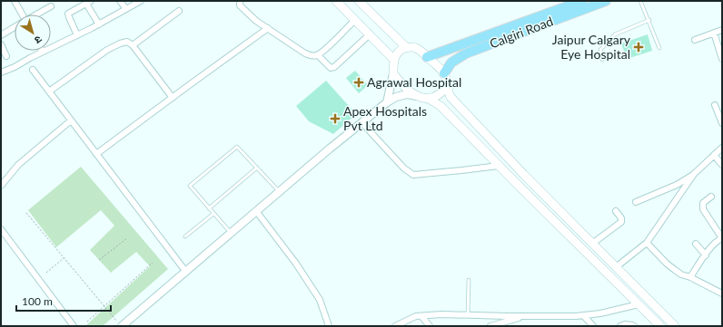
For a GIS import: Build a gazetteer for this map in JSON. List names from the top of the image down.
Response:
{
  "streets": {
    "main road": ["Calgiri Road"]
  },
  "places": {
    "health": ["Jaipur Calgary Eye Hospital", "Agrawal Hospital", "Apex Hospitals Pvt Ltd"]
  },
  "scale_bar": "100 m",
  "north": "bottom right"
}
